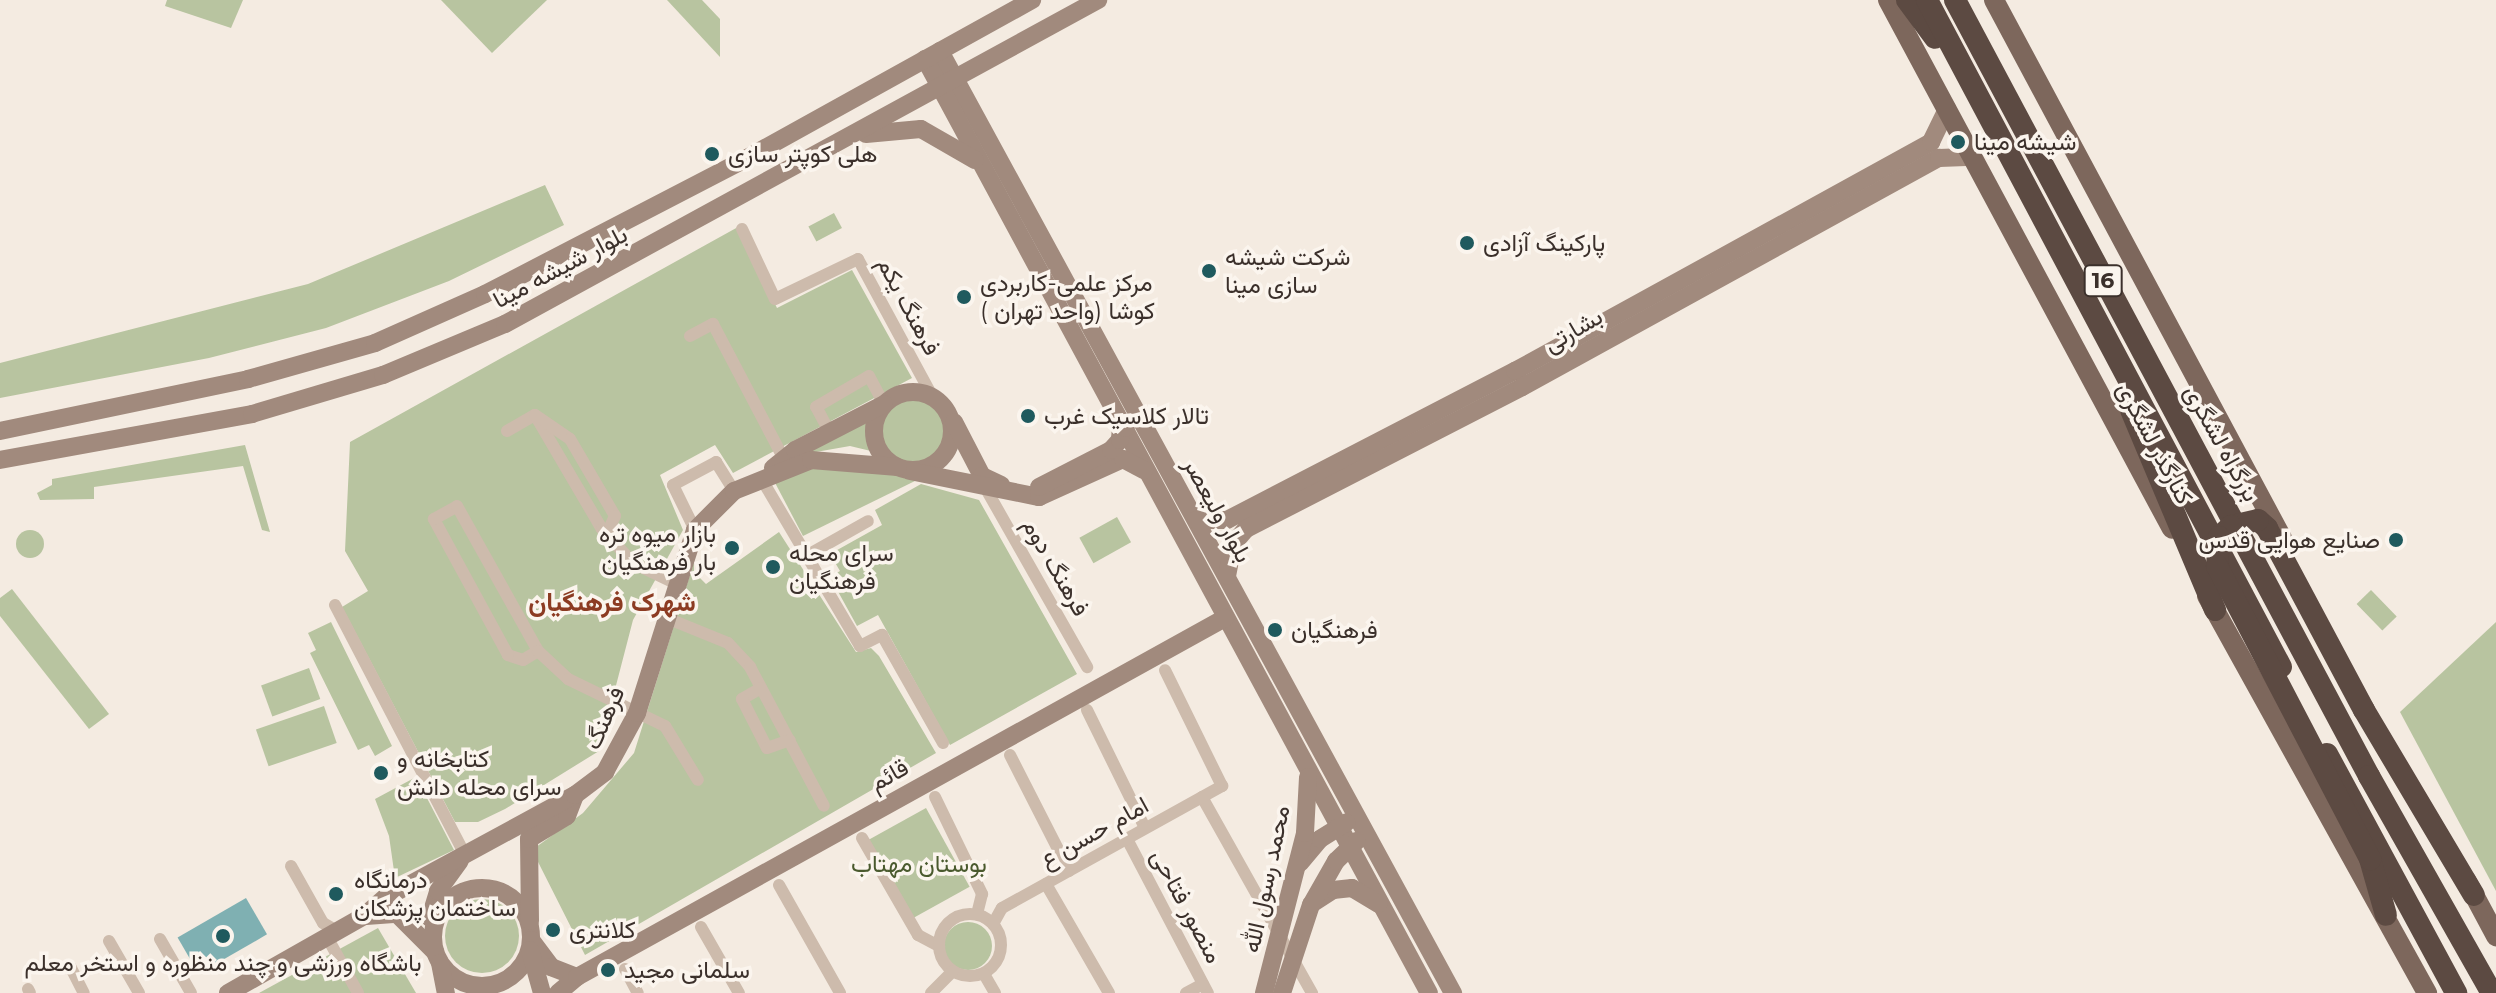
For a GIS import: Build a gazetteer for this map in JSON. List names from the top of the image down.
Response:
{
  "streets": {
    "highway": ["16", "بزرگراه لشگری"],
    "main road": ["کنارگذر لشگری"],
    "street": [
      "بلوار شیشه مینا",
      "فرهنگ یکم",
      "بشارتی",
      "بلوار ولیعصر",
      "فرهنگ دوم",
      "فرهنگ",
      "قائم",
      "امام حسن ع",
      "محمد رسول الله",
      "منصور فتاحی"
    ]
  },
  "crossings": [
    ["بلوار شیشه مینا", "بلوار ولیعصر"],
    ["فرهنگ یکم", "فرهنگ"],
    ["بشارتی", "کنارگذر لشگری"],
    ["بشارتی", "بلوار ولیعصر"],
    ["بلوار ولیعصر", "قائم"],
    ["بلوار ولیعصر", "محمد رسول الله"],
    ["فرهنگ دوم", "فرهنگ"],
    ["امام حسن ع", "منصور فتاحی"]
  ],
  "districts": ["شهرک فرهنگیان"],
  "parks": ["بوستان مهتاب"],
  "places": [
    "شیشه مینا",
    "هلی کوپتر سازی",
    "پارکینگ آزادی",
    "شرکت شیشه سازی مینا",
    "مرکز علمی-کاربردی کوشا (واحد تهران )",
    "تالار کلاسیک غرب",
    "صنایع هوایی قدس",
    "بازار میوه تره بار فرهنگیان",
    "سرای محله فرهنگیان",
    "فرهنگیان",
    "کتابخانه و سرای محله دانش",
    "درمانگاه ساختمان پزشکان",
    "کلانتری",
    "باشگاه ورزشی و چند منظوره و استخر معلم",
    "سلمانی مجید"
  ]
}
